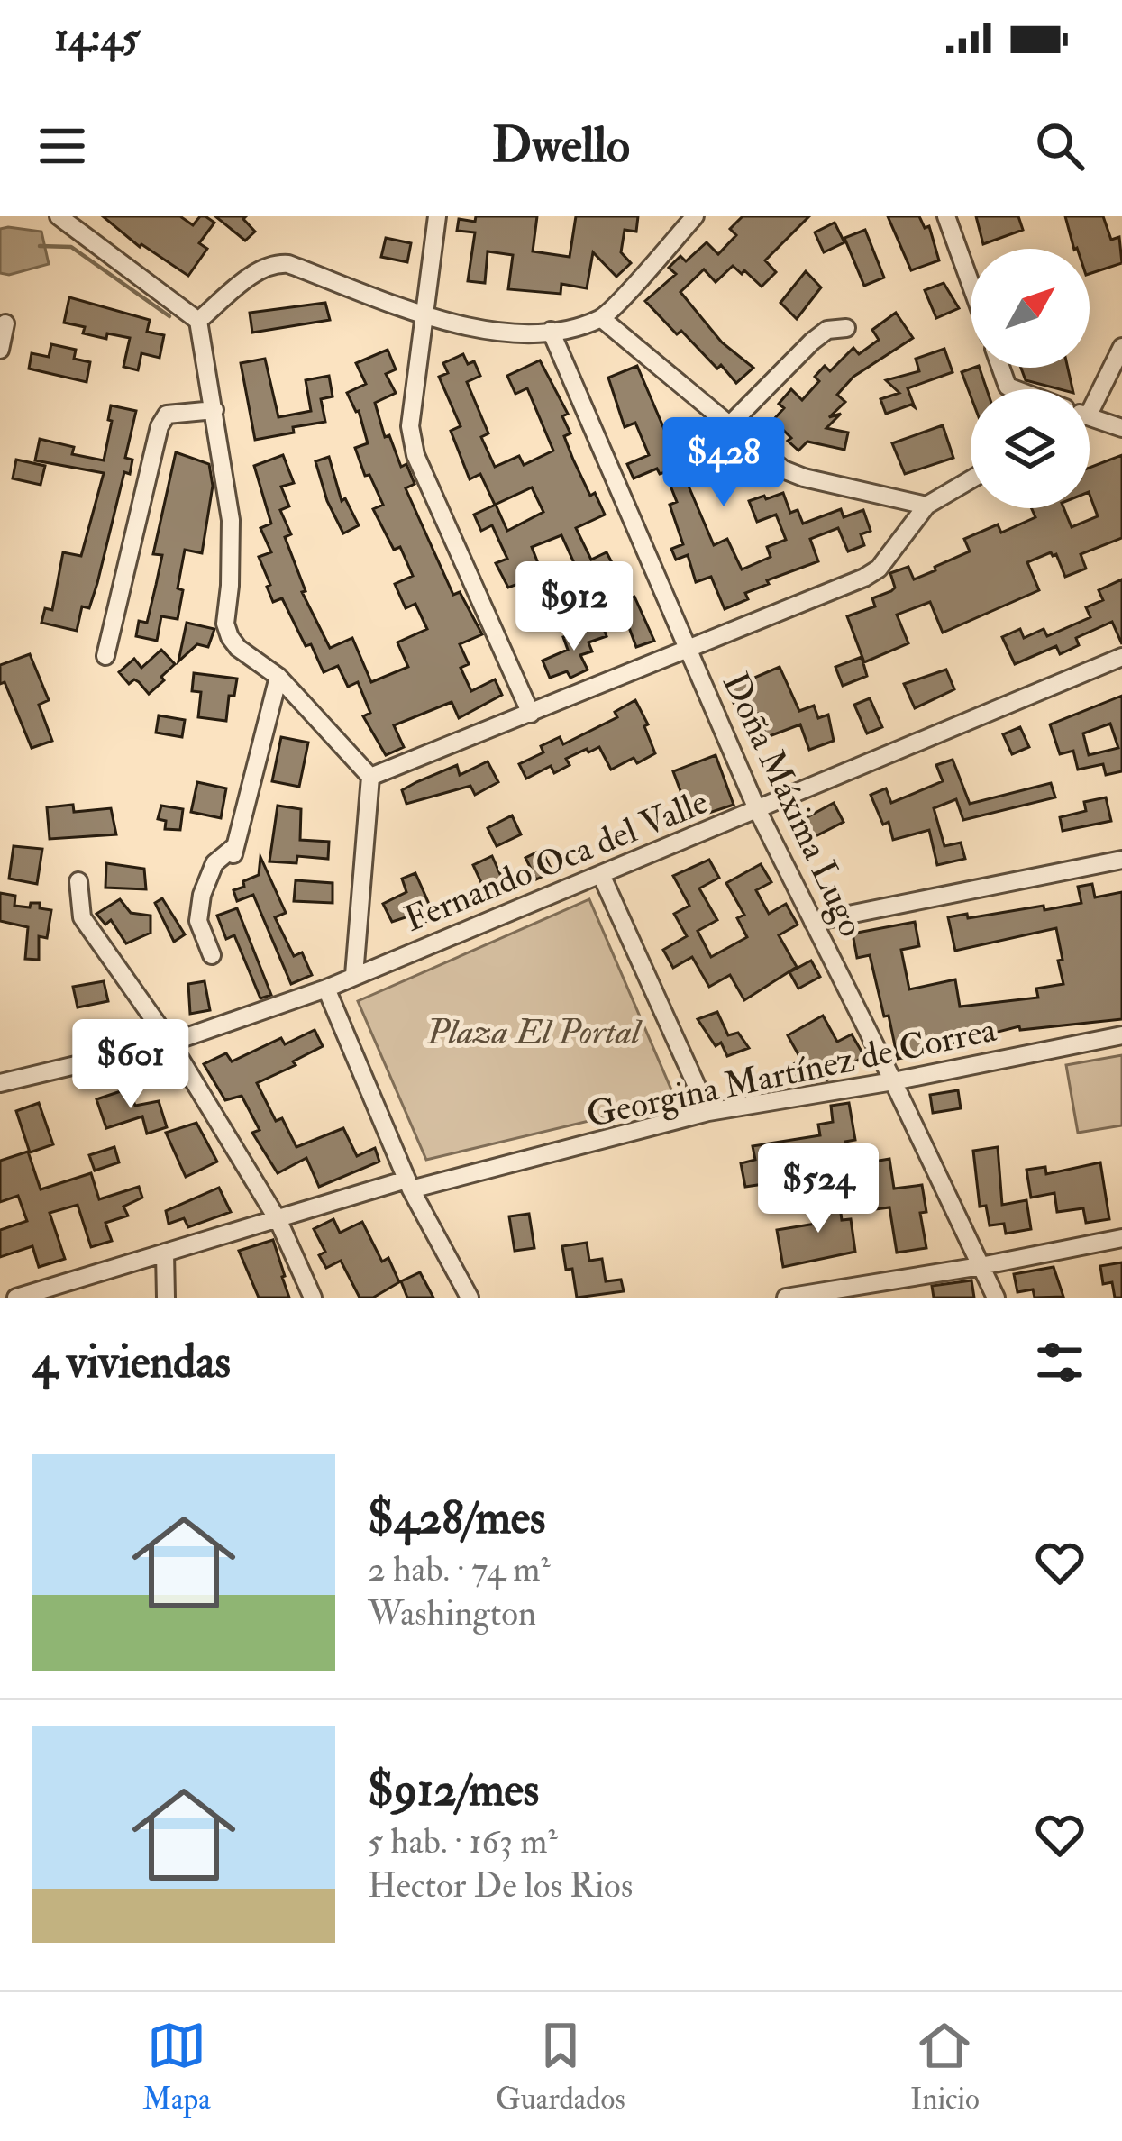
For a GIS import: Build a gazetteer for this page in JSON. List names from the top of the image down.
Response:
{
  "streets": {
    "street": ["Doña Máxima Lugo", "Fernando Oca del Valle", "Georgina Martínez de Correa"]
  },
  "crossings": [
    ["Doña Máxima Lugo", "Fernando Oca del Valle"],
    ["Doña Máxima Lugo", "Georgina Martínez de Correa"]
  ],
  "parks": ["Plaza El Portal"],
  "north": "top right",
  "page": {
    "status": "14:45",
    "header": "Dwello",
    "price": [
      "$428",
      "$912",
      "$601",
      "$524"
    ],
    "heading": "4 viviendas",
    "list": [
      {
        "name": "$428/mes",
        "note": "2 hab. · 74 m² · Washington"
      },
      {
        "name": "$912/mes",
        "note": "5 hab. · 163 m² · Hector De los Rios"
      }
    ],
    "tabs": ["Mapa", "Guardados", "Inicio"]
  }
}
